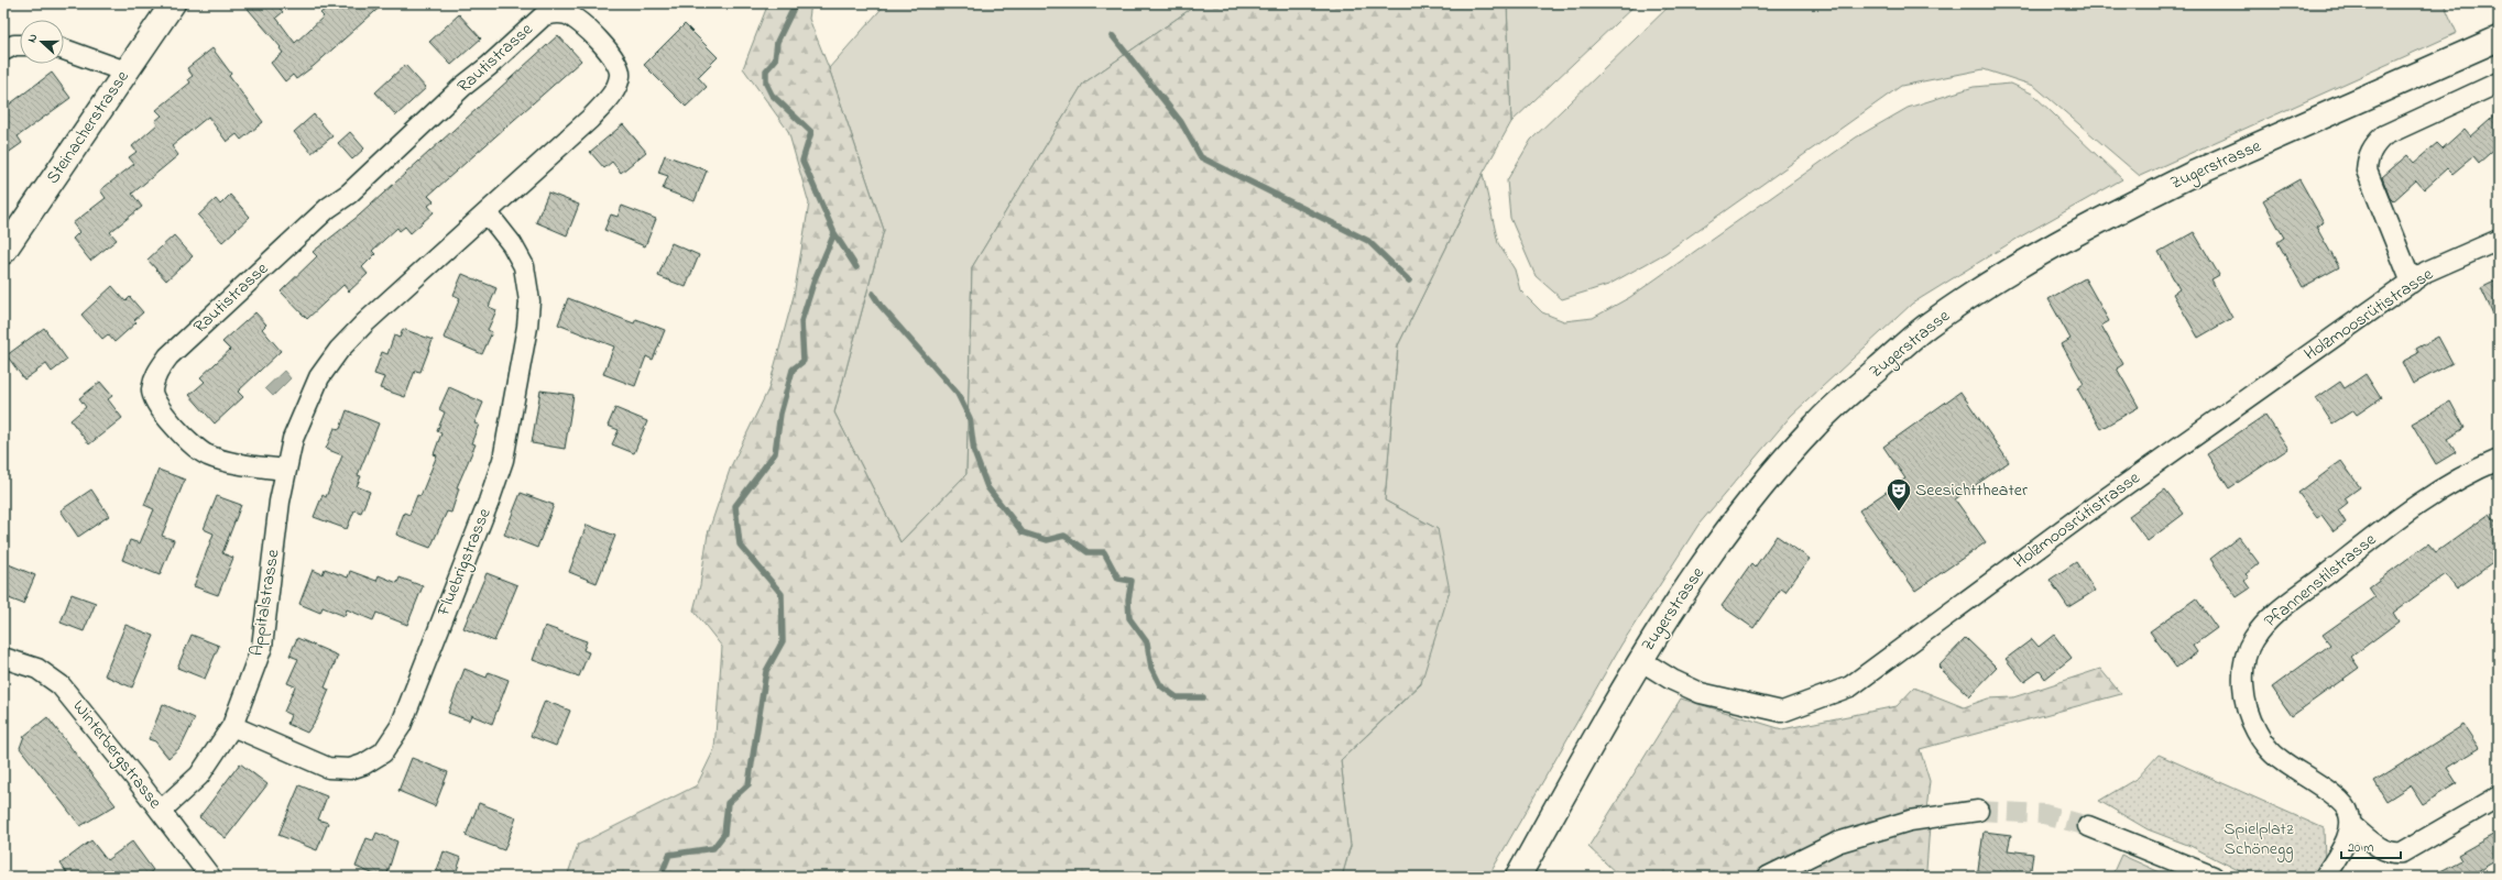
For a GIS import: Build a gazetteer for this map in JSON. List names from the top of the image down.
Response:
{
  "streets": {
    "main road": ["Steinacherstrasse", "Zugerstrasse"],
    "street": [
      "Rautistrasse",
      "Holzmoosrütistrasse",
      "Fluebrigstrasse",
      "Pfannenstilstrasse",
      "Appitalstrasse",
      "Winterbergstrasse"
    ]
  },
  "crossings": [
    ["Rautistrasse", "Fluebrigstrasse"],
    ["Rautistrasse", "Appitalstrasse"],
    ["Zugerstrasse", "Holzmoosrütistrasse"],
    ["Fluebrigstrasse", "Appitalstrasse"],
    ["Appitalstrasse", "Winterbergstrasse"]
  ],
  "parks": ["Spielplatz Schönegg"],
  "places": {
    "theatre": ["Seesichttheater"]
  },
  "scale_bar": "20 m",
  "north": "left"
}
